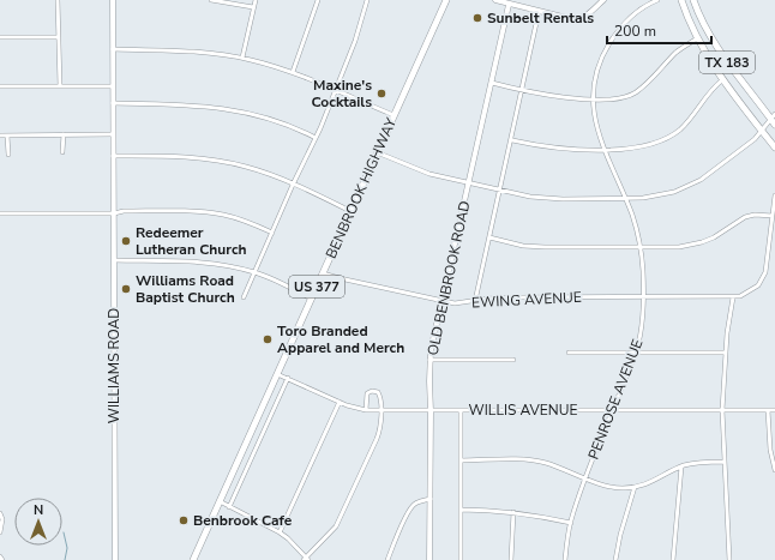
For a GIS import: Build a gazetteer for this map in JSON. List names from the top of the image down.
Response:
{
  "streets": {
    "main road": ["TX 183", "BENBROOK HIGHWAY", "US 377"],
    "street": [
      "OLD BENBROOK ROAD",
      "EWING AVENUE",
      "WILLIAMS ROAD",
      "PENROSE AVENUE",
      "WILLIS AVENUE"
    ]
  },
  "crossings": [
    ["BENBROOK HIGHWAY", "EWING AVENUE"],
    ["BENBROOK HIGHWAY", "WILLIS AVENUE"],
    ["OLD BENBROOK ROAD", "EWING AVENUE"],
    ["OLD BENBROOK ROAD", "WILLIS AVENUE"],
    ["EWING AVENUE", "PENROSE AVENUE"],
    ["PENROSE AVENUE", "WILLIS AVENUE"]
  ],
  "places": [
    "Sunbelt Rentals",
    "Maxine's Cocktails",
    "Redeemer Lutheran Church",
    "Williams Road Baptist Church",
    "Toro Branded Apparel and Merch",
    "Benbrook Cafe"
  ],
  "scale_bar": "200 m",
  "north": "top"
}
